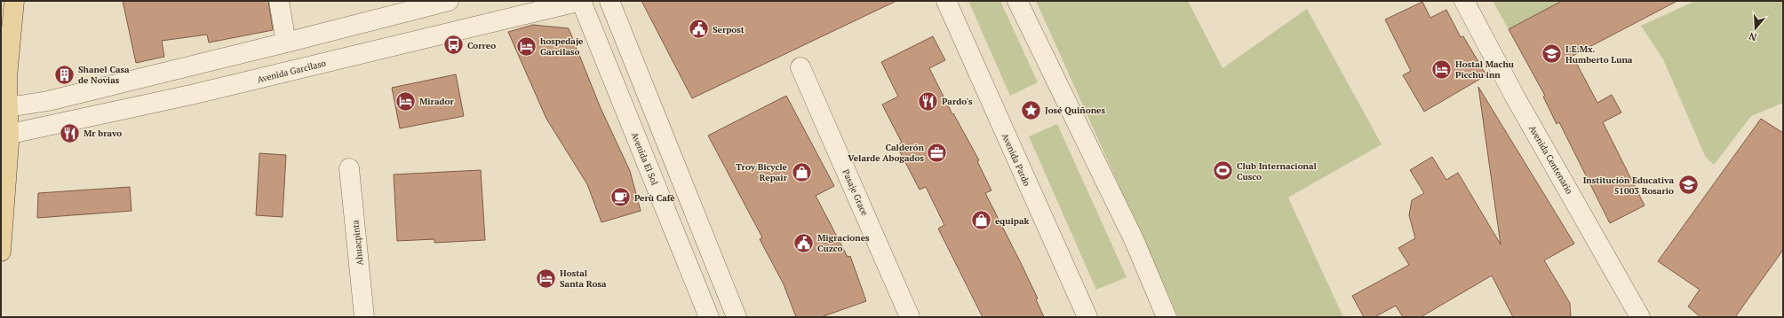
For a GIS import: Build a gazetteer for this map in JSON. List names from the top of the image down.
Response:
{
  "streets": {
    "street": [
      "Avenida Garcilaso",
      "Avenida El Sol",
      "Avenida Pardo",
      "Avenida Centenario",
      "Pasaje Grace",
      "Ahuacpinta"
    ]
  },
  "crossings": [
    ["Avenida Garcilaso", "Avenida El Sol"]
  ],
  "places": {
    "public building": ["Serpost", "Migraciones Cuzco"],
    "bus stop": ["Correo"],
    "hotel": [
      "hospedaje Garcilaso",
      "Hostal Machu Picchu inn",
      "Mirador",
      "Hostal Santa Rosa"
    ],
    "school or university": ["I.E.Mx. Humberto Luna", "Institución Educativa 51003 Rosario"],
    "building": ["Shanel Casa de Novias"],
    "restaurant": ["Pardo's", "Mr bravo"],
    "place": ["José Quiñones"],
    "office": ["Calderón Velarde Abogados"],
    "sports": ["Club Internacional Cusco"],
    "shop": ["Troy Bicycle Repair", "equipak"],
    "cafe": ["Perù Cafè"]
  },
  "north": "bottom"
}
